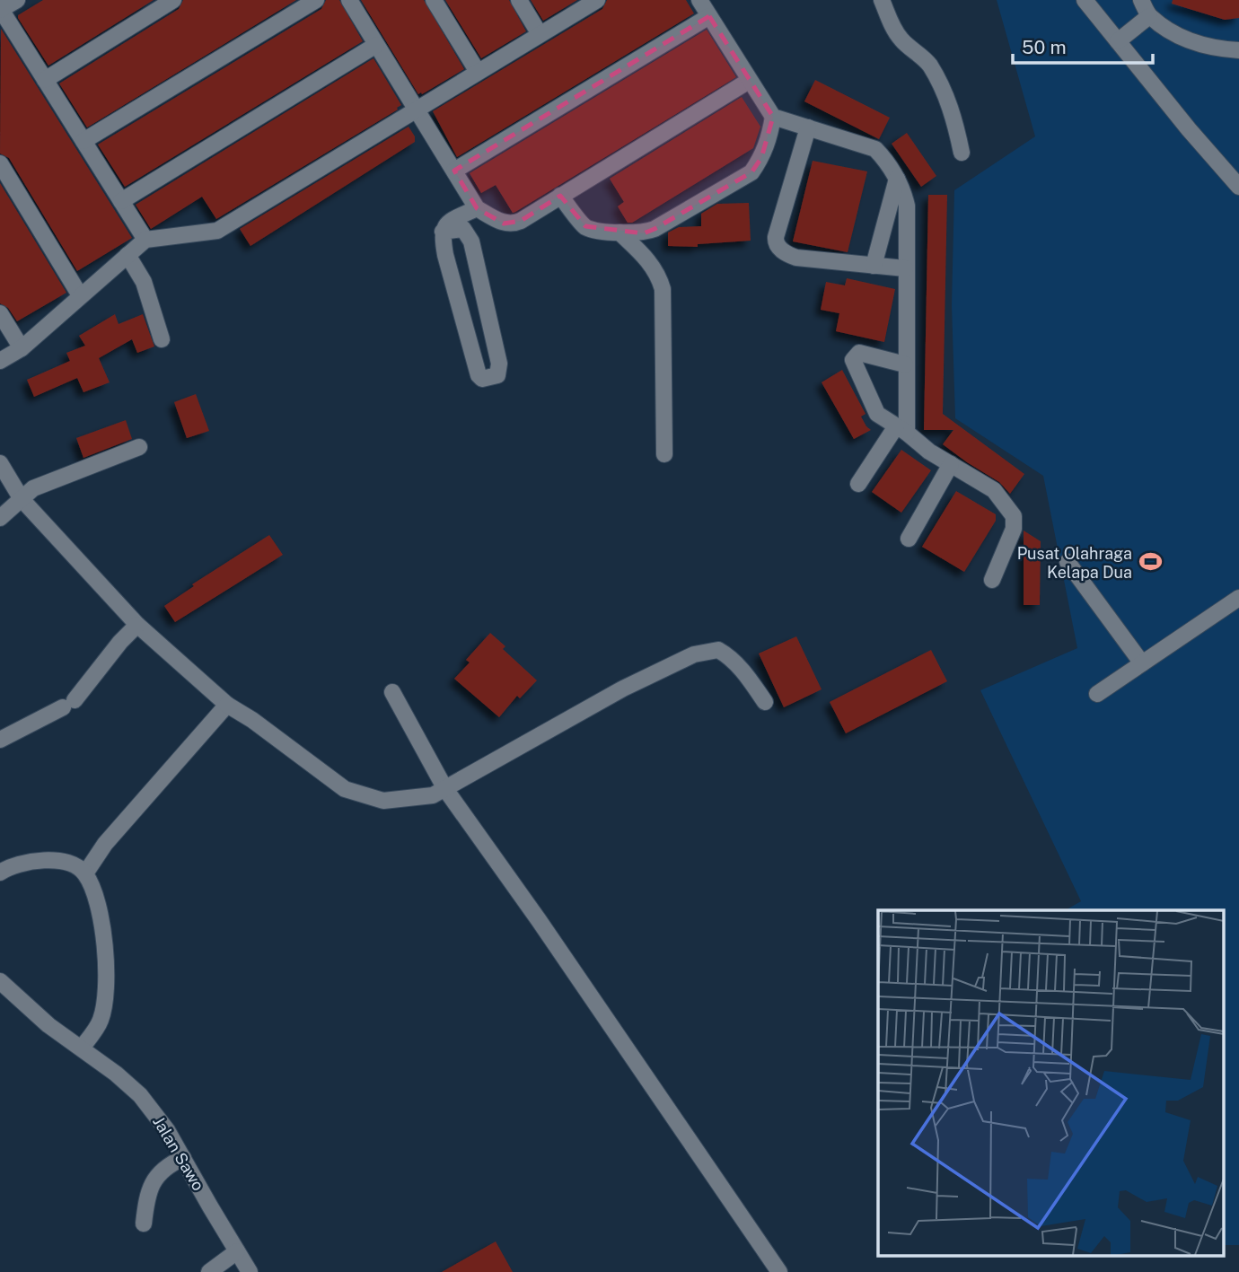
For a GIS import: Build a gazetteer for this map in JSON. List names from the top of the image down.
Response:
{
  "streets": {
    "street": ["Jalan Sawo"]
  },
  "places": {
    "sports": ["Pusat Olahraga Kelapa Dua"]
  },
  "scale_bar": "50 m"
}
